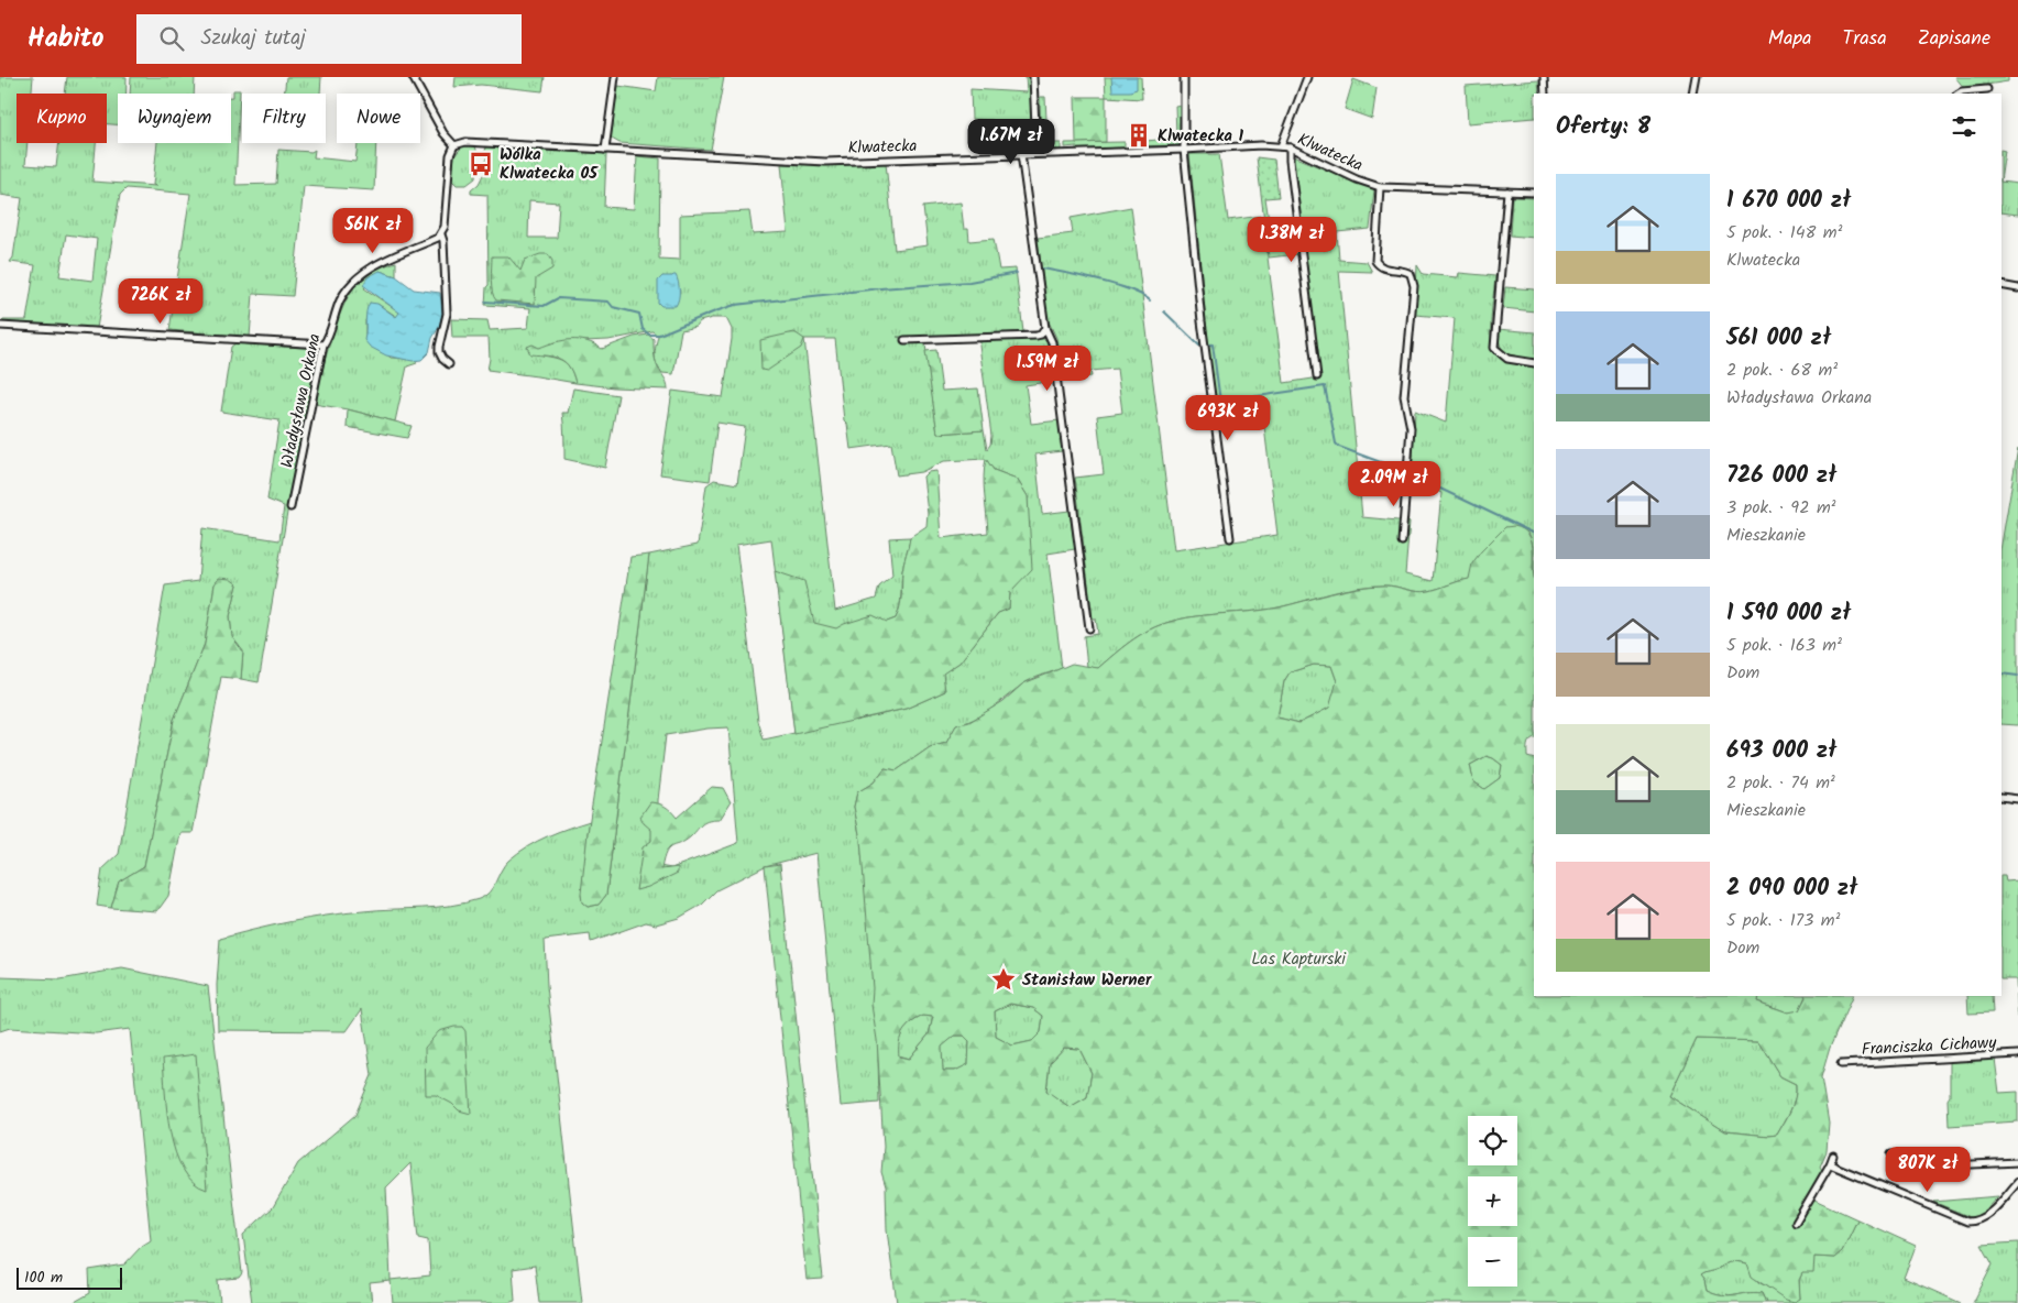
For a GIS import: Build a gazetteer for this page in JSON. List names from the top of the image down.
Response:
{
  "streets": {
    "street": ["Klwatecka", "Władysława Orkana", "Franciszka Cichawy"]
  },
  "parks": ["Las Kapturski"],
  "places": {
    "building": ["Klwatecka 1"],
    "bus stop": ["Wólka Klwatecka 05"],
    "place": ["Stanisław Werner"]
  },
  "scale_bar": "100 m",
  "page": {
    "header": "Habito",
    "search": "Szukaj tutaj",
    "nav": ["Mapa", "Trasa", "Zapisane"],
    "chip": [
      "Kupno",
      "Wynajem",
      "Filtry",
      "Nowe"
    ],
    "heading": "Oferty: 8",
    "price": [
      "1.67M zł",
      "561K zł",
      "1.38M zł",
      "726K zł",
      "1.59M zł",
      "693K zł",
      "2.09M zł",
      "807K zł"
    ],
    "list": [
      {
        "name": "1 670 000 zł",
        "note": "5 pok. · 148 m² · Klwatecka"
      },
      {
        "name": "561 000 zł",
        "note": "2 pok. · 68 m² · Władysława Orkana"
      },
      {
        "name": "726 000 zł",
        "note": "3 pok. · 92 m² · Mieszkanie"
      },
      {
        "name": "1 590 000 zł",
        "note": "5 pok. · 163 m² · Dom"
      },
      {
        "name": "693 000 zł",
        "note": "2 pok. · 74 m² · Mieszkanie"
      },
      {
        "name": "2 090 000 zł",
        "note": "5 pok. · 173 m² · Dom"
      }
    ],
    "map_buttons": ["+", "−"],
    "scale": "100 m"
  }
}
